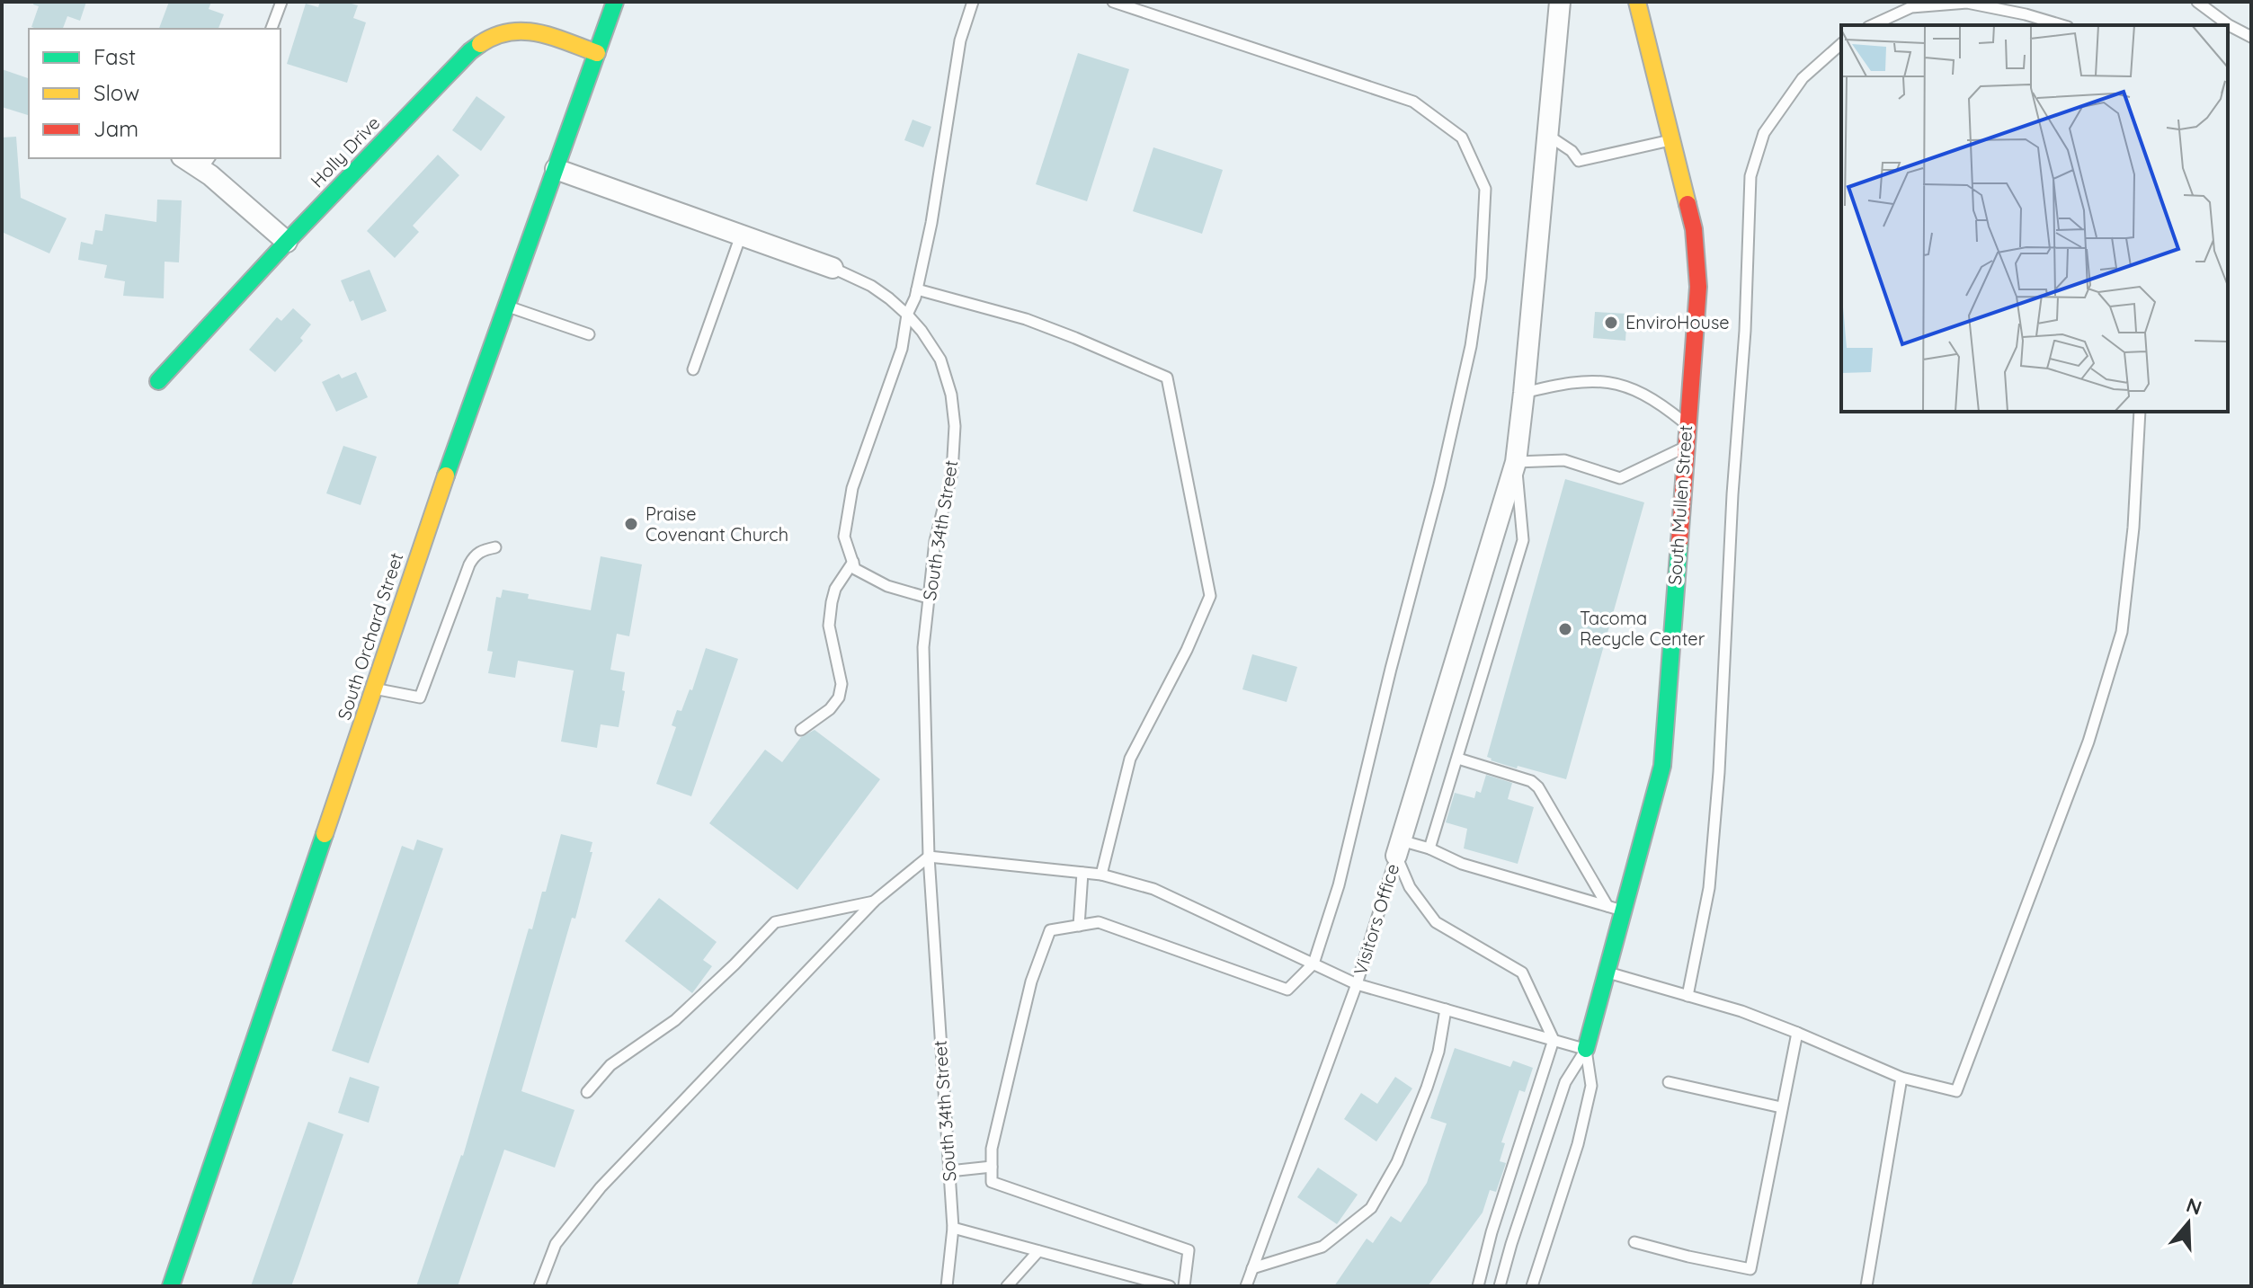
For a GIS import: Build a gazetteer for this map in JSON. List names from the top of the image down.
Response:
{
  "streets": {
    "street": [
      "Holly Drive",
      "South Mullen Street",
      "South 34th Street",
      "South Orchard Street"
    ],
    "lane": ["Visitors Office"]
  },
  "crossings": [
    ["Holly Drive", "South Orchard Street"],
    ["South 34th Street", "South Orchard Street"]
  ],
  "places": ["EnviroHouse", "Praise Covenant Church", "Tacoma Recycle Center"],
  "legend": ["Fast", "Slow", "Jam"],
  "north": "top"
}
